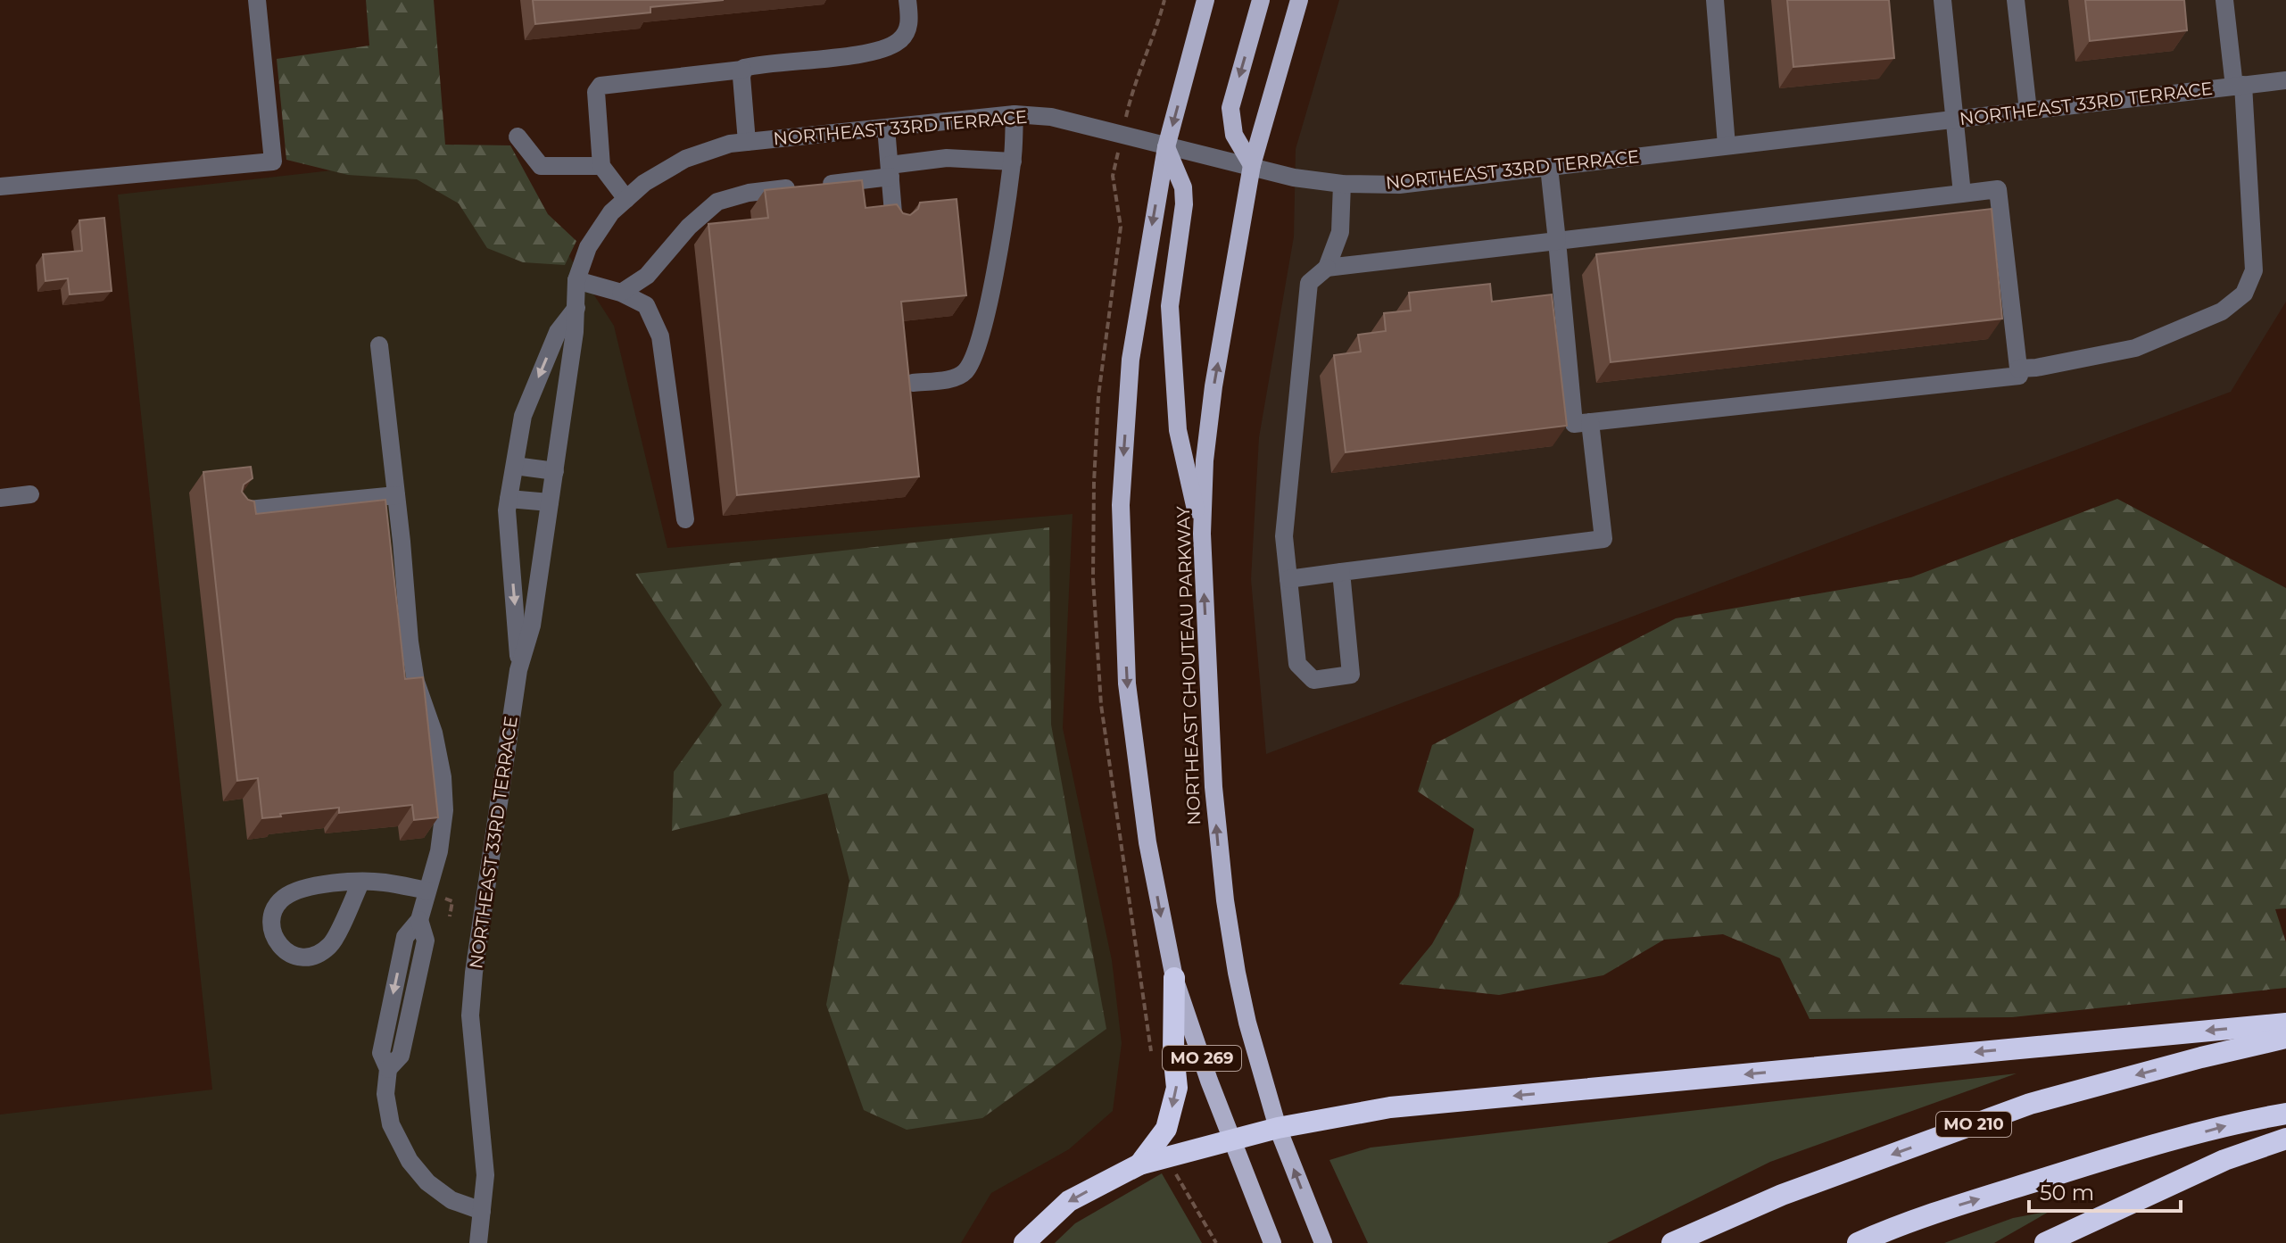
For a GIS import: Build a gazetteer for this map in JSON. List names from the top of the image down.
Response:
{
  "streets": {
    "highway": ["MO 210"],
    "main road": ["NORTHEAST CHOUTEAU PARKWAY", "MO 269"],
    "street": ["NORTHEAST 33RD TERRACE"]
  },
  "crossings": [
    ["NORTHEAST 33RD TERRACE", "NORTHEAST CHOUTEAU PARKWAY"]
  ],
  "scale_bar": "50 m"
}
